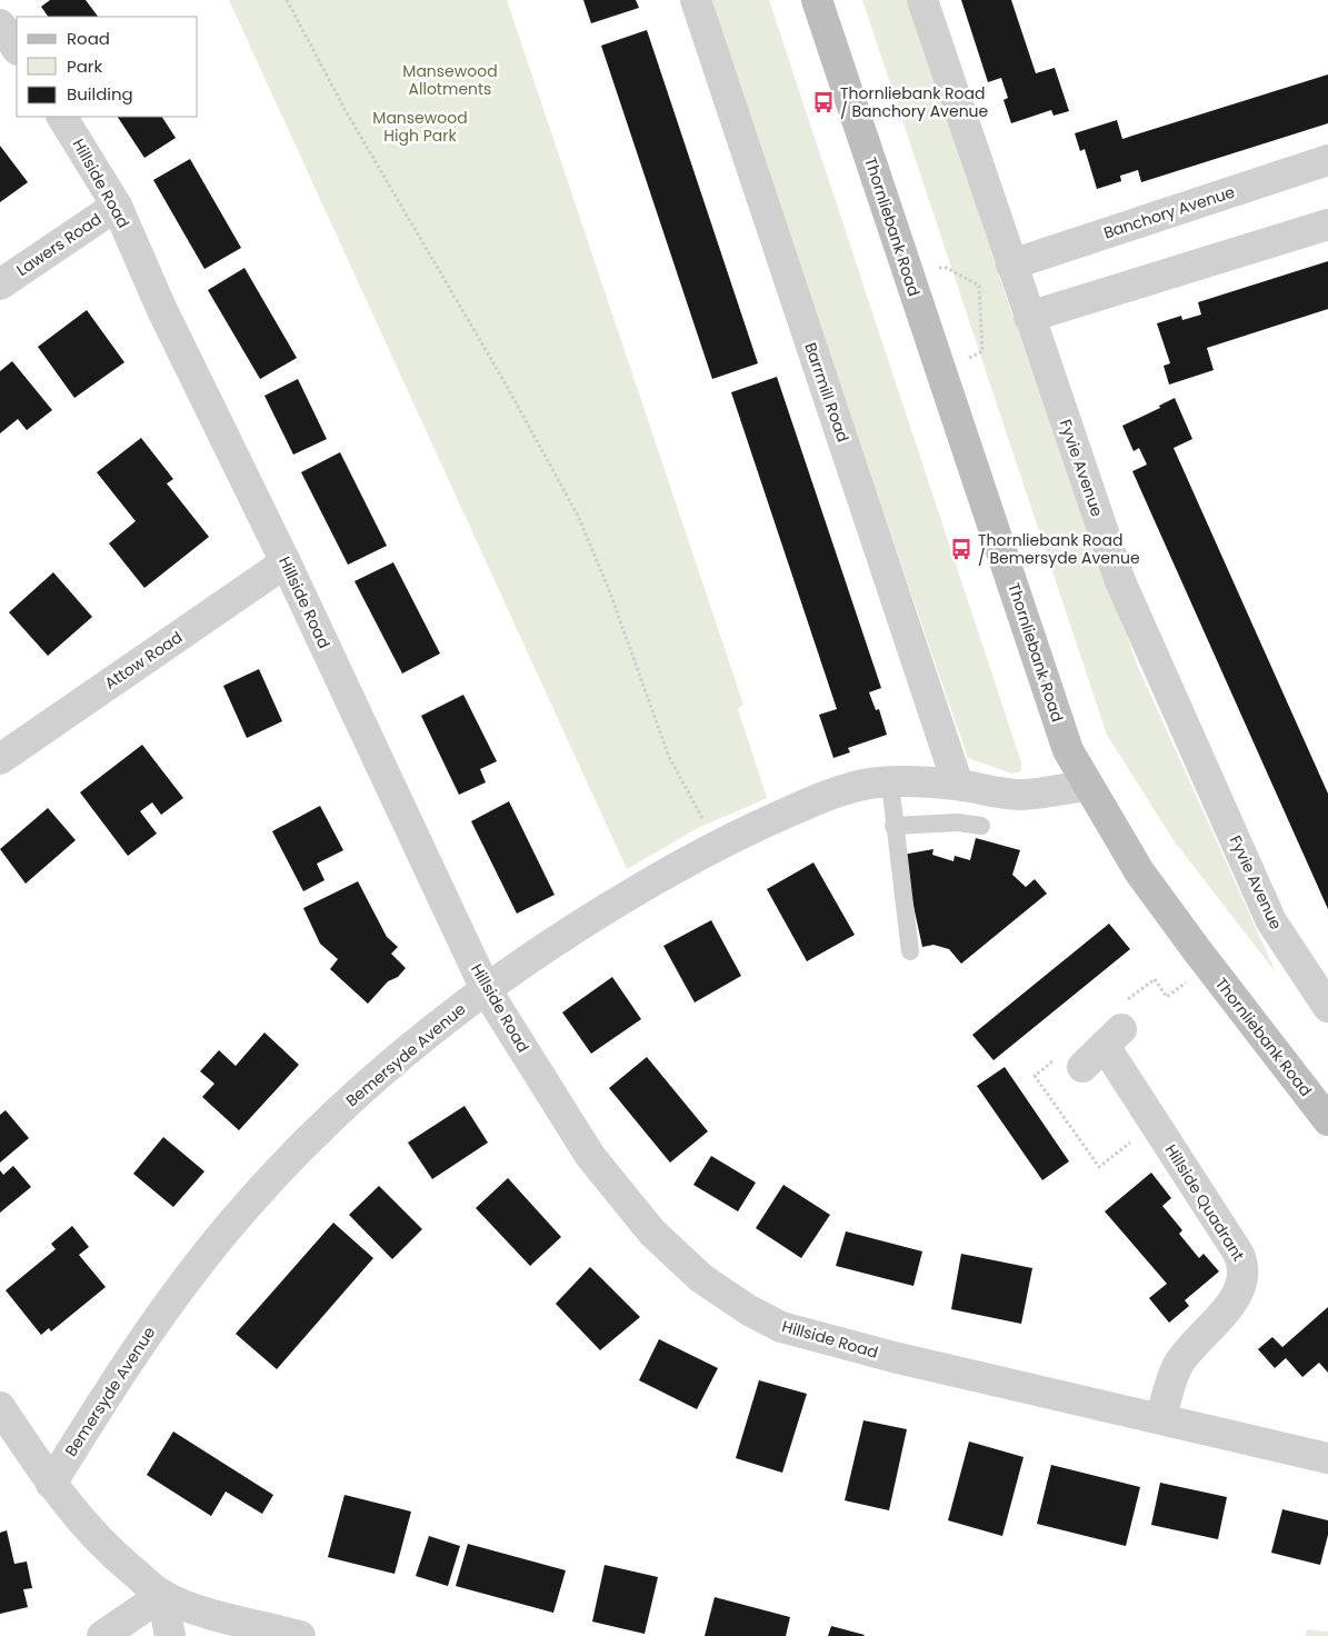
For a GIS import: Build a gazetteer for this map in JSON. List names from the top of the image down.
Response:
{
  "streets": {
    "main road": ["Thornliebank Road"],
    "street": [
      "Hillside Road",
      "Banchory Avenue",
      "Lawers Road",
      "Barrmill Road",
      "Fyvie Avenue",
      "Attow Road",
      "Bemersyde Avenue",
      "Hillside Quadrant"
    ]
  },
  "crossings": [
    ["Hillside Road", "Lawers Road"],
    ["Hillside Road", "Attow Road"],
    ["Hillside Road", "Bemersyde Avenue"],
    ["Hillside Road", "Hillside Quadrant"],
    ["Banchory Avenue", "Fyvie Avenue"],
    ["Thornliebank Road", "Bemersyde Avenue"],
    ["Barrmill Road", "Bemersyde Avenue"]
  ],
  "parks": ["Mansewood Allotments", "Mansewood High Park"],
  "places": {
    "bus stop": ["Thornliebank Road / Banchory Avenue", "Thornliebank Road / Bemersyde Avenue"]
  },
  "legend": ["Road", "Park", "Building"]
}
